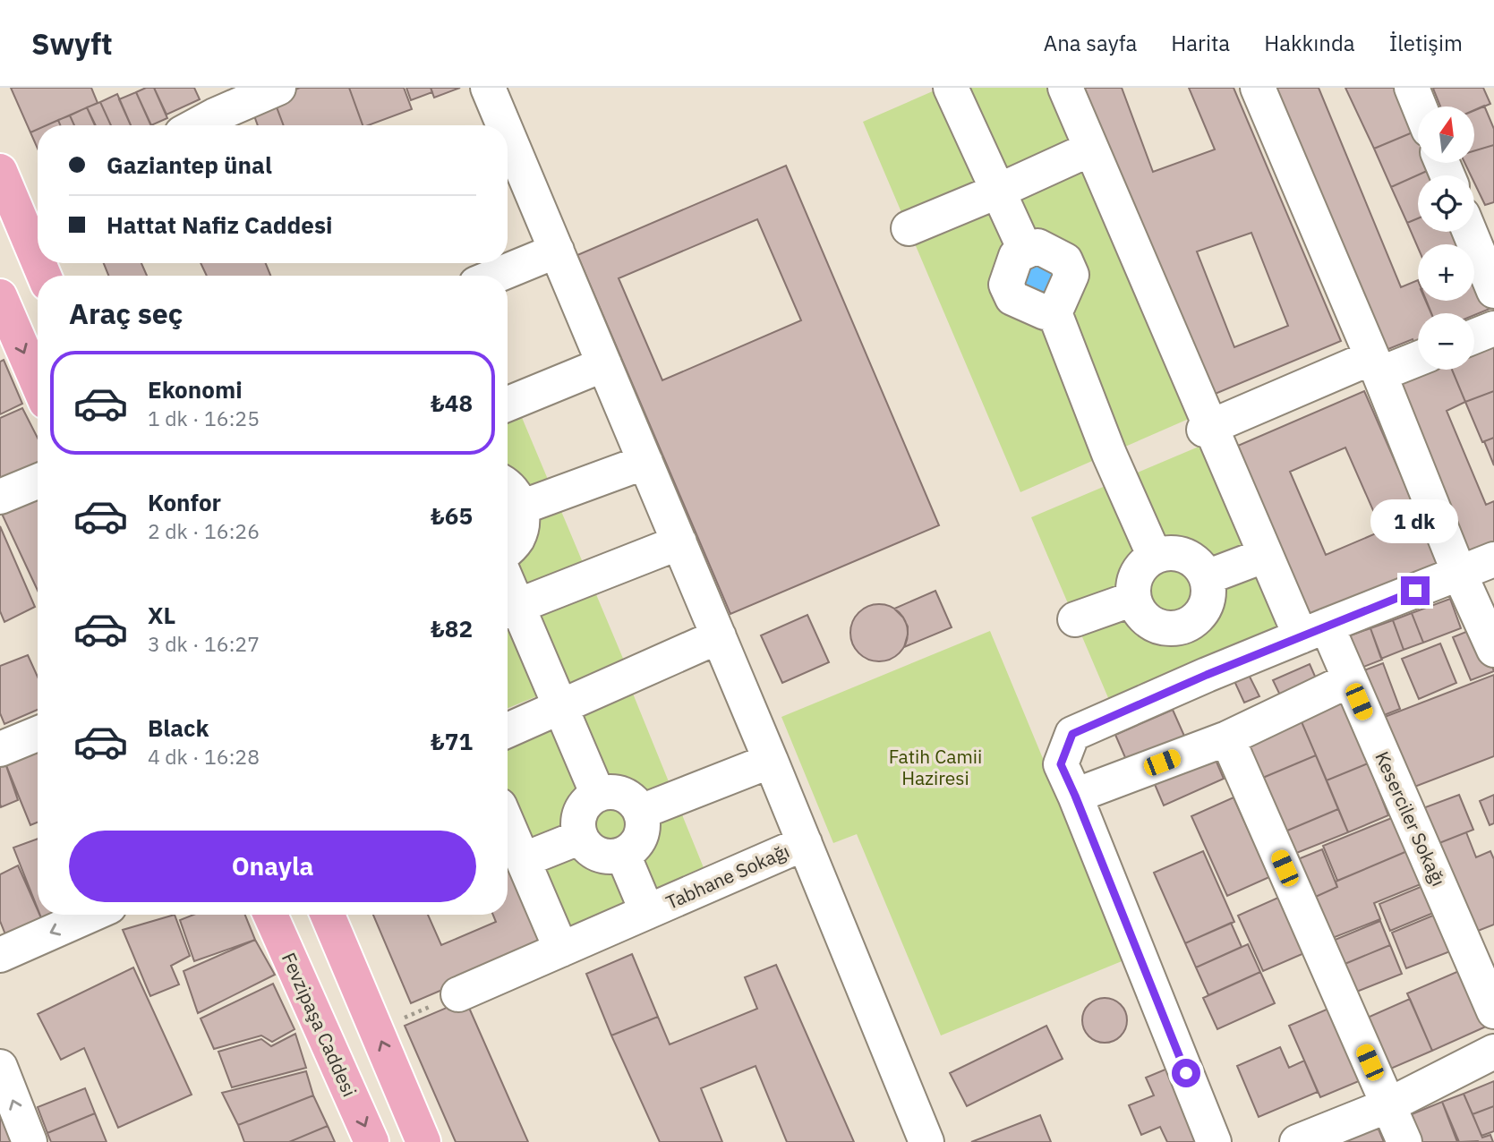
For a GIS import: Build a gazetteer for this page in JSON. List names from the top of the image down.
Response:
{
  "streets": {
    "main road": ["Fevzipaşa Caddesi"],
    "street": ["Keserciler Sokağı", "Tabhane Sokağı"]
  },
  "parks": ["Fatih Camii Haziresi"],
  "north": "top",
  "page": {
    "header": "Swyft",
    "nav": [
      "Ana sayfa",
      "Harita",
      "Hakkında",
      "İletişim"
    ],
    "map_buttons": ["+", "−"],
    "banner": ["Gaziantep ünal", "Hattat Nafiz Caddesi"],
    "heading": "Araç seç",
    "list": [
      {
        "name": "Ekonomi",
        "note": "1 dk · 16:25",
        "value": "₺48"
      },
      {
        "name": "Konfor",
        "note": "2 dk · 16:26",
        "value": "₺65"
      },
      {
        "name": "XL",
        "note": "3 dk · 16:27",
        "value": "₺82"
      },
      {
        "name": "Black",
        "note": "4 dk · 16:28",
        "value": "₺71"
      }
    ],
    "bubble": "1 dk",
    "buttons": "Onayla"
  }
}
